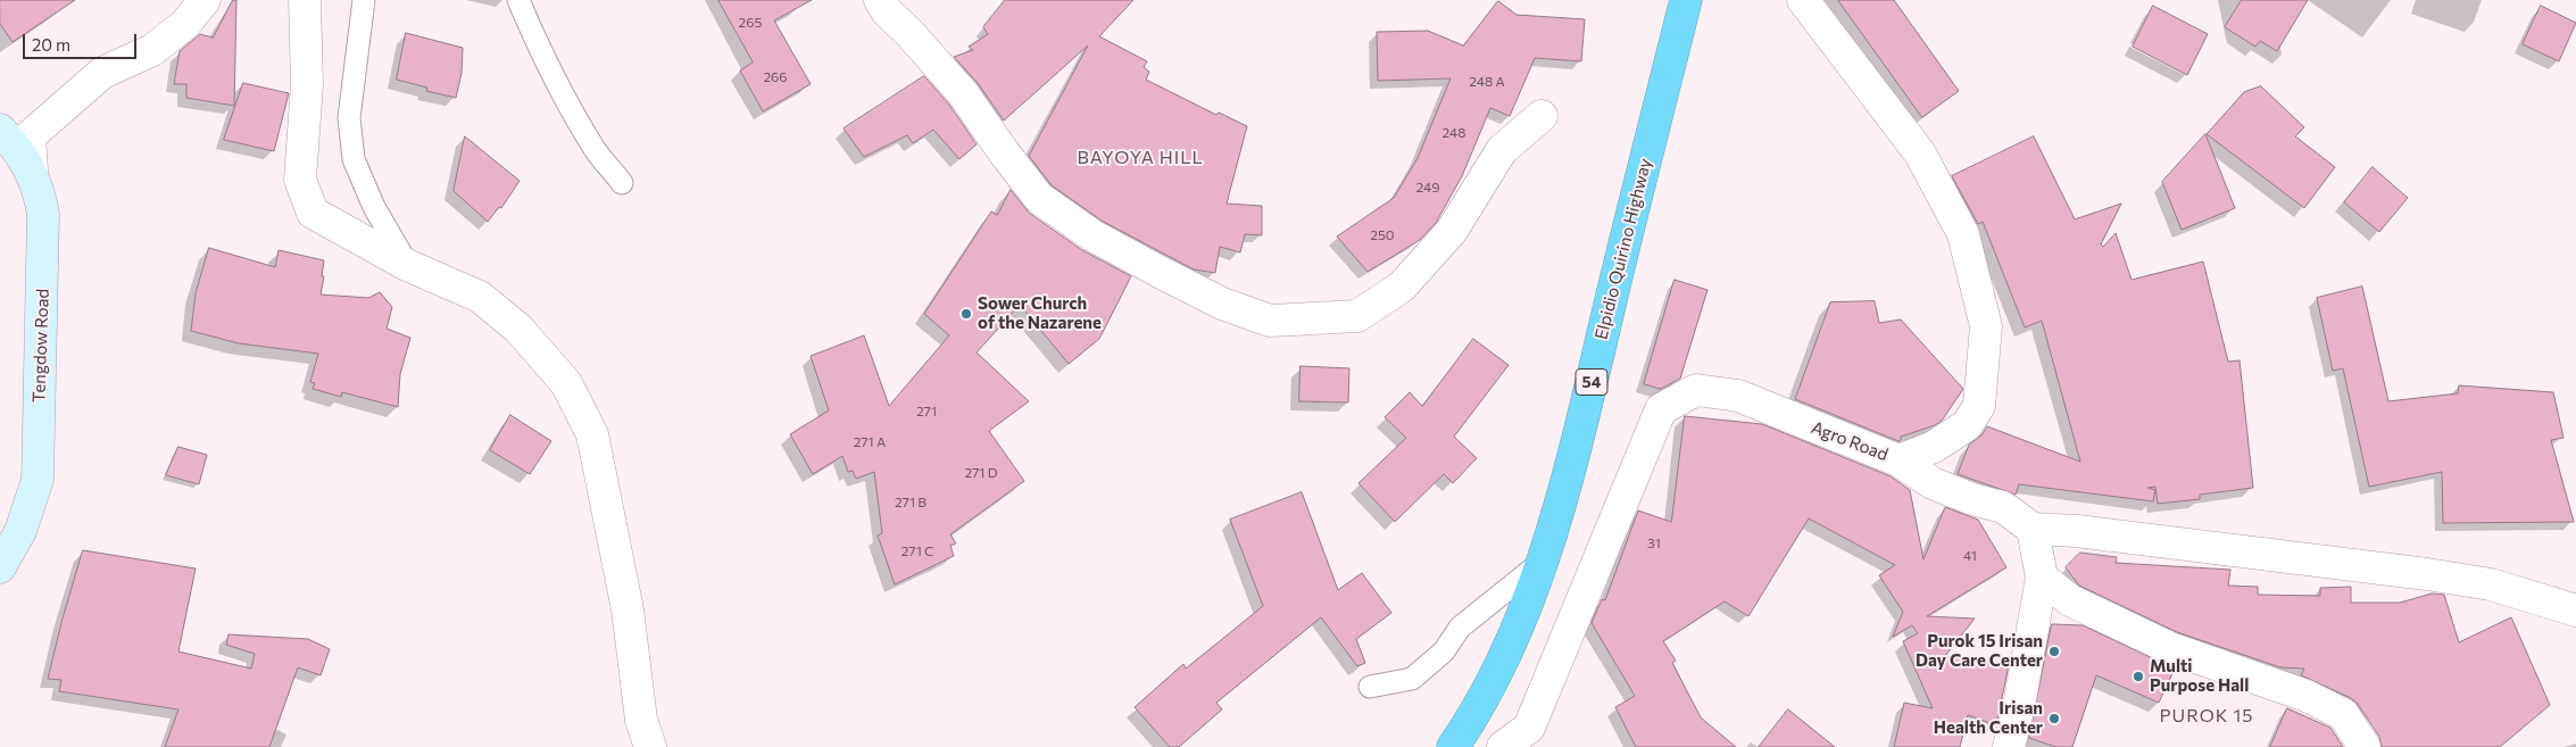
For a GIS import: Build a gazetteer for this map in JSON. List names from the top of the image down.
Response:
{
  "streets": {
    "highway": ["Elpidio Quirino Highway", "54"],
    "street": ["Tengdow Road", "Agro Road"]
  },
  "districts": ["BAYOYA HILL", "PUROK 15"],
  "places": [
    "Sower Church of the Nazarene",
    "Purok 15 Irisan Day Care Center",
    "Multi Purpose Hall",
    "Irisan Health Center"
  ],
  "house_numbers": [
    "265",
    "266",
    "248 A",
    "248",
    "249",
    "250",
    "271",
    "271 A",
    "271 D",
    "271 B",
    "31",
    "271 C",
    "41"
  ],
  "scale_bar": "20 m"
}
